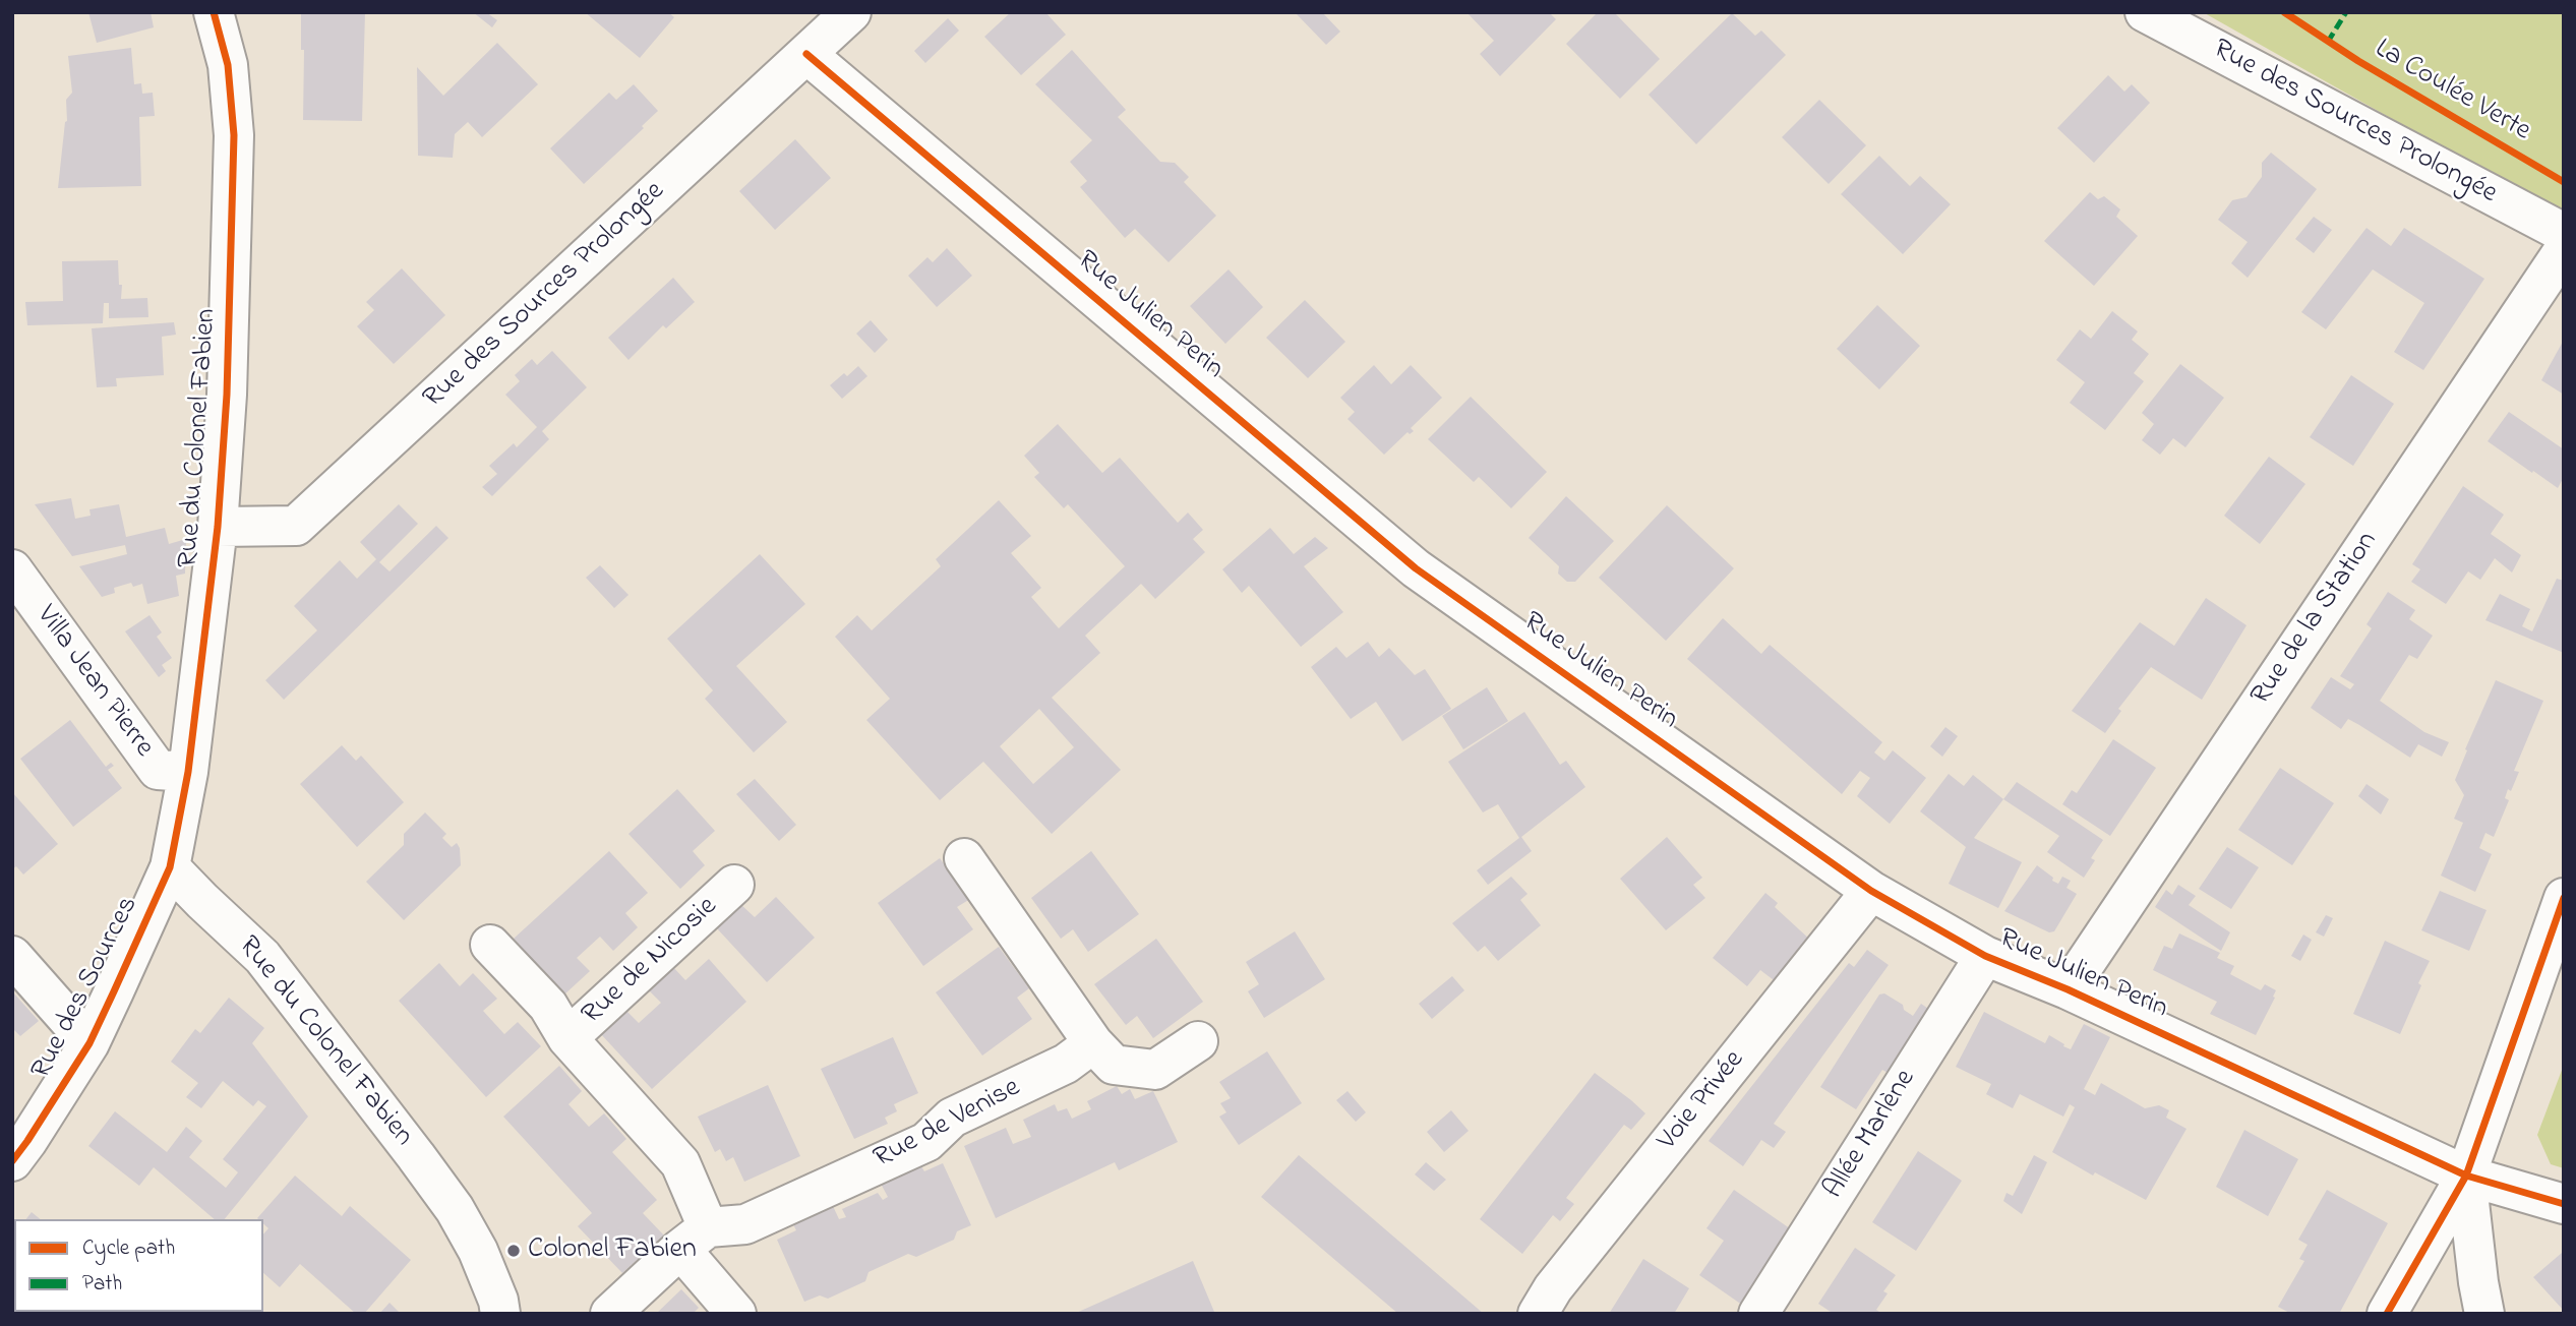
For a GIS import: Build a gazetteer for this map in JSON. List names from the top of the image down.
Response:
{
  "streets": {
    "street": [
      "Rue des Sources Prolongée",
      "Rue Julien Perin",
      "Rue du Colonel Fabien",
      "Rue de la Station",
      "Villa Jean Pierre",
      "Rue de Nicosie",
      "Rue des Sources",
      "Voie Privée",
      "Rue de Venise",
      "Allée Marlène"
    ],
    "cycle path": ["La Coulée Verte"]
  },
  "crossings": [
    ["Rue des Sources Prolongée", "Rue Julien Perin"],
    ["Rue des Sources Prolongée", "Rue du Colonel Fabien"],
    ["Rue Julien Perin", "Rue de la Station"],
    ["Rue Julien Perin", "Voie Privée"],
    ["Rue Julien Perin", "Allée Marlène"],
    ["Rue du Colonel Fabien", "Villa Jean Pierre"],
    ["Rue du Colonel Fabien", "Rue des Sources"],
    ["Rue de Nicosie", "Rue de Venise"]
  ],
  "places": ["Colonel Fabien"],
  "legend": ["Cycle path", "Path"]
}
